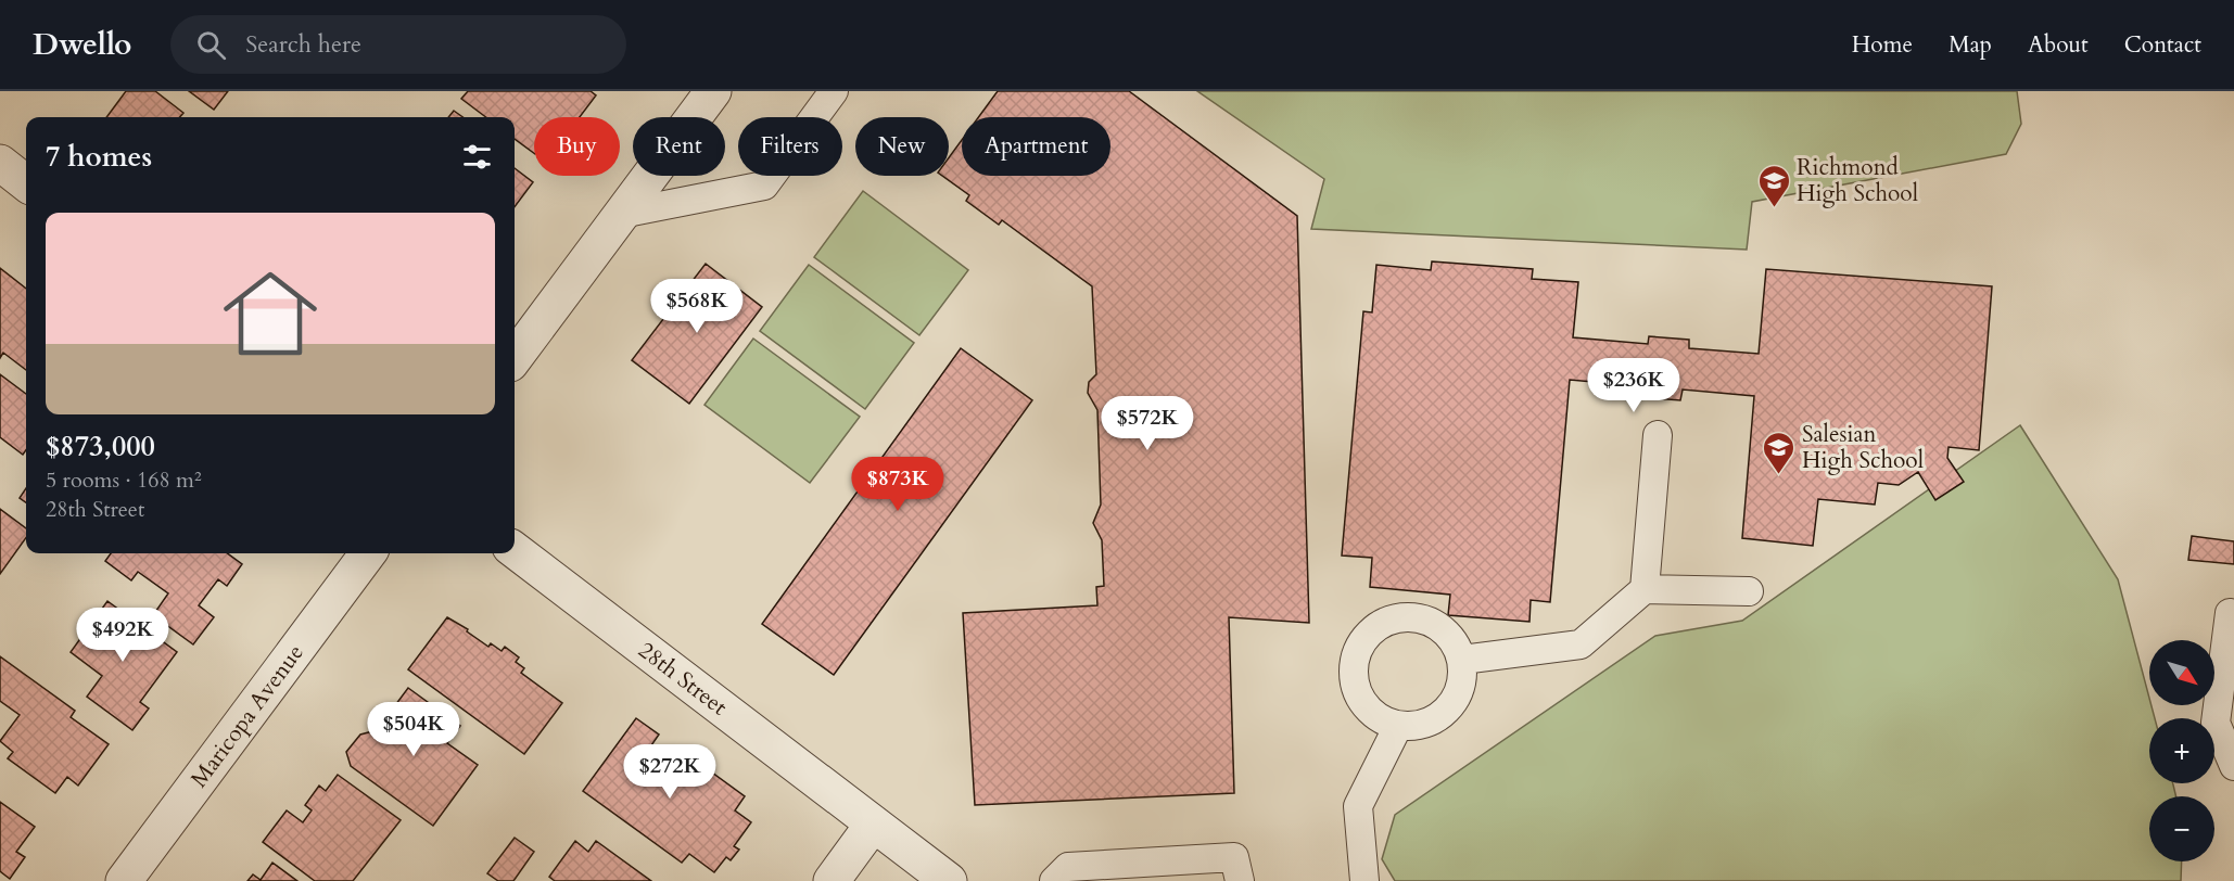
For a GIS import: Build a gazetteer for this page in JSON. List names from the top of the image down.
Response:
{
  "streets": {
    "street": ["28th Street", "Maricopa Avenue"]
  },
  "places": {
    "school or university": ["Richmond High School", "Salesian High School"]
  },
  "north": "bottom right",
  "page": {
    "header": "Dwello",
    "search": "Search here",
    "nav": [
      "Home",
      "Map",
      "About",
      "Contact"
    ],
    "chip": [
      "Buy",
      "Rent",
      "Filters",
      "New",
      "Apartment"
    ],
    "heading": "7 homes",
    "list": [
      {
        "name": "$873,000",
        "note": "5 rooms · 168 m² · 28th Street"
      }
    ],
    "price": [
      "$568K",
      "$236K",
      "$572K",
      "$873K",
      "$492K",
      "$504K",
      "$272K"
    ],
    "map_buttons": ["+", "−"]
  }
}
